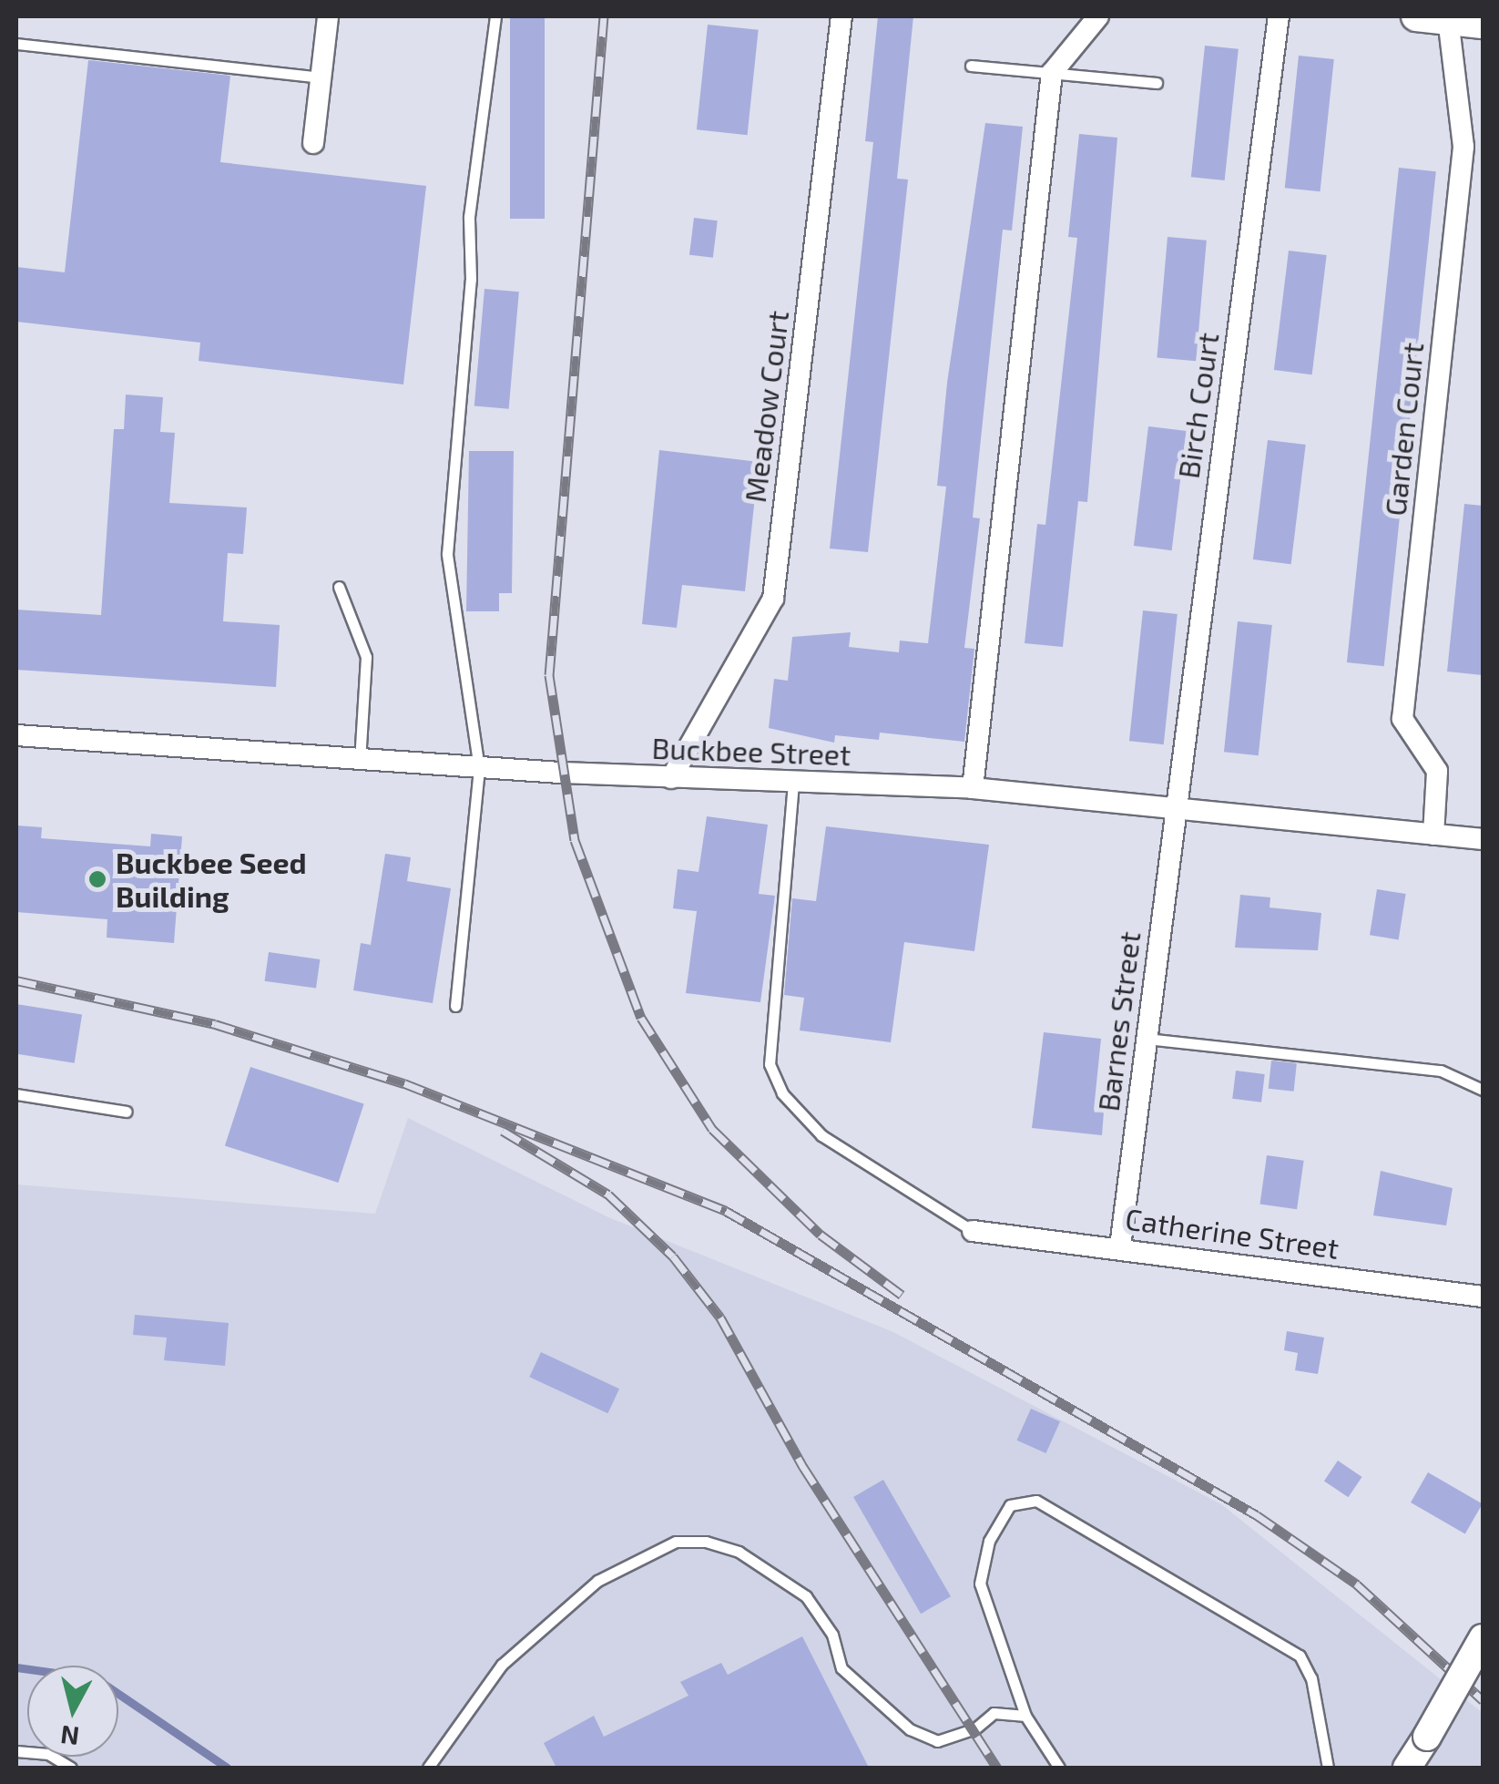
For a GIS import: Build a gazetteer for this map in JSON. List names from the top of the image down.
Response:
{
  "streets": {
    "street": [
      "Birch Court",
      "Meadow Court",
      "Garden Court",
      "Buckbee Street",
      "Barnes Street",
      "Catherine Street"
    ]
  },
  "crossings": [
    ["Birch Court", "Buckbee Street"],
    ["Birch Court", "Barnes Street"],
    ["Meadow Court", "Buckbee Street"],
    ["Garden Court", "Buckbee Street"],
    ["Buckbee Street", "Barnes Street"],
    ["Barnes Street", "Catherine Street"]
  ],
  "places": ["Buckbee Seed Building"],
  "north": "bottom"
}
